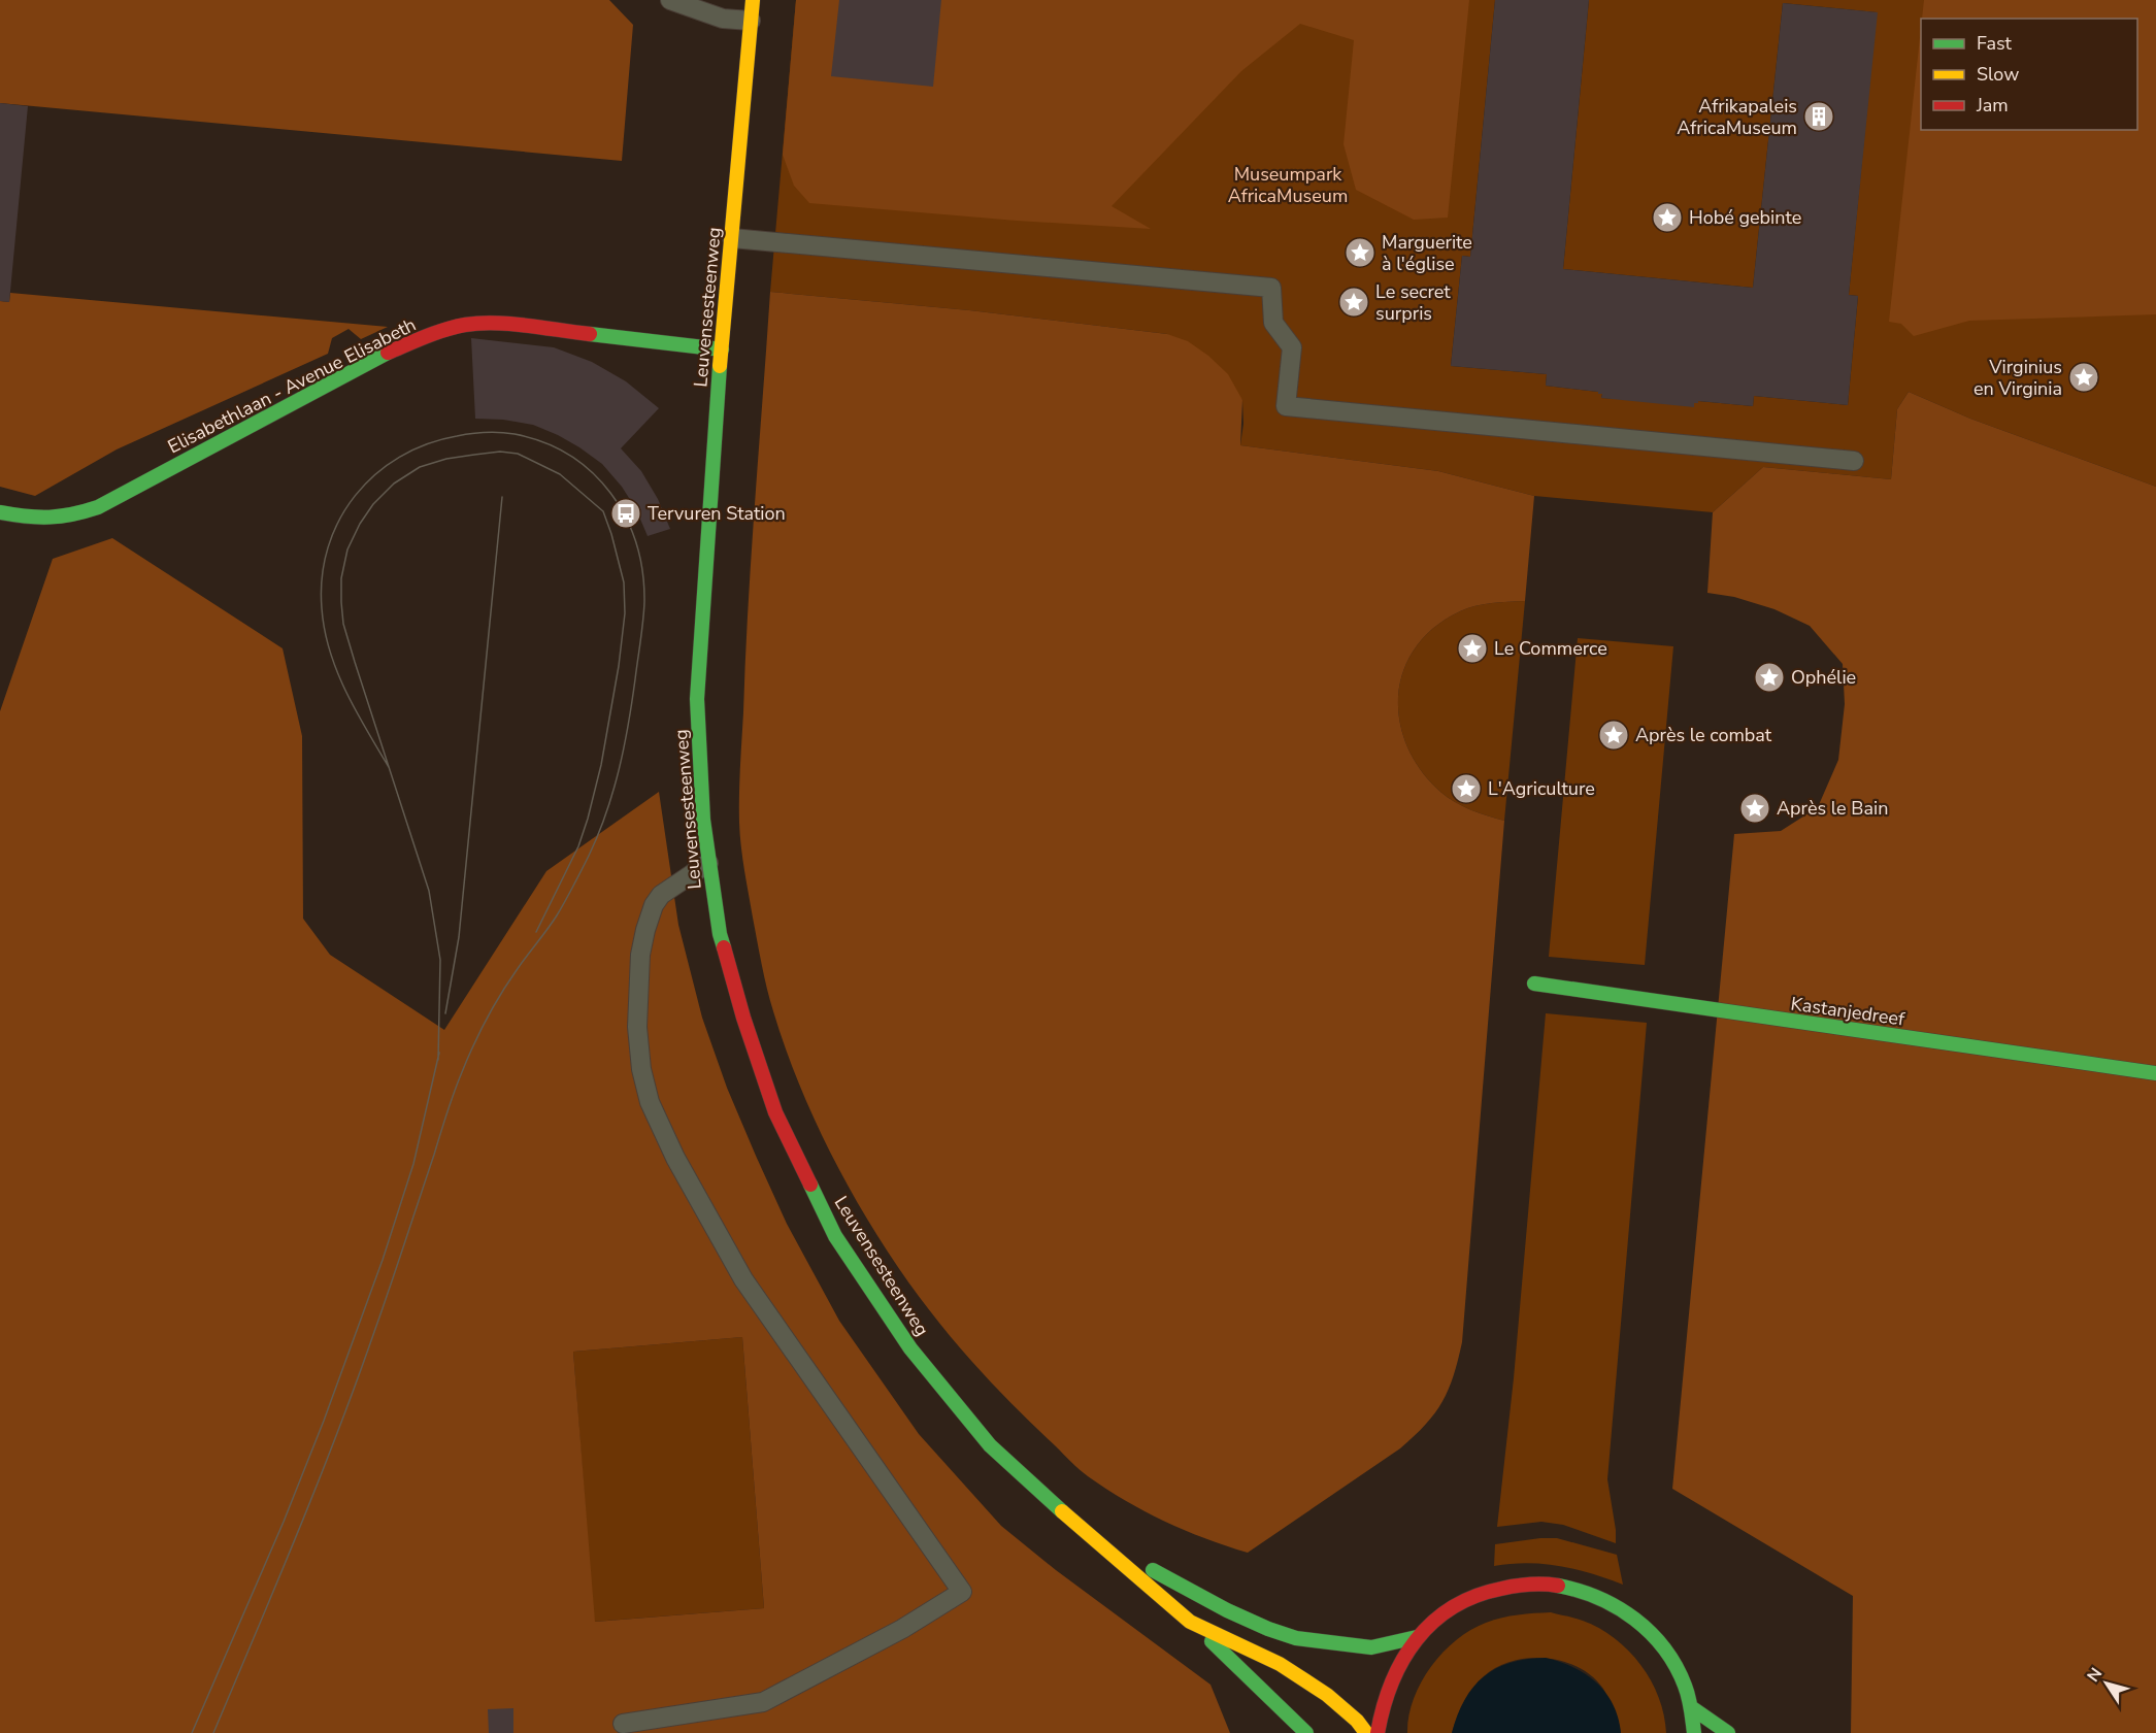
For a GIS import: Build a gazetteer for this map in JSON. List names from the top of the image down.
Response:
{
  "streets": {
    "main road": ["Leuvensesteenweg", "Elisabethlaan - Avenue Elisabeth", "Kastanjedreef"]
  },
  "crossings": [
    ["Leuvensesteenweg", "Elisabethlaan - Avenue Elisabeth"]
  ],
  "parks": ["Museumpark AfricaMuseum"],
  "places": {
    "building": ["Afrikapaleis AfricaMuseum"],
    "place": [
      "Hobé gebinte",
      "Marguerite à l'église",
      "Le secret surpris",
      "Virginius en Virginia",
      "Le Commerce",
      "Ophélie",
      "Après le combat",
      "L'Agriculture",
      "Après le Bain"
    ],
    "bus stop": ["Tervuren Station"]
  },
  "legend": ["Fast", "Slow", "Jam"],
  "north": "top left"
}
